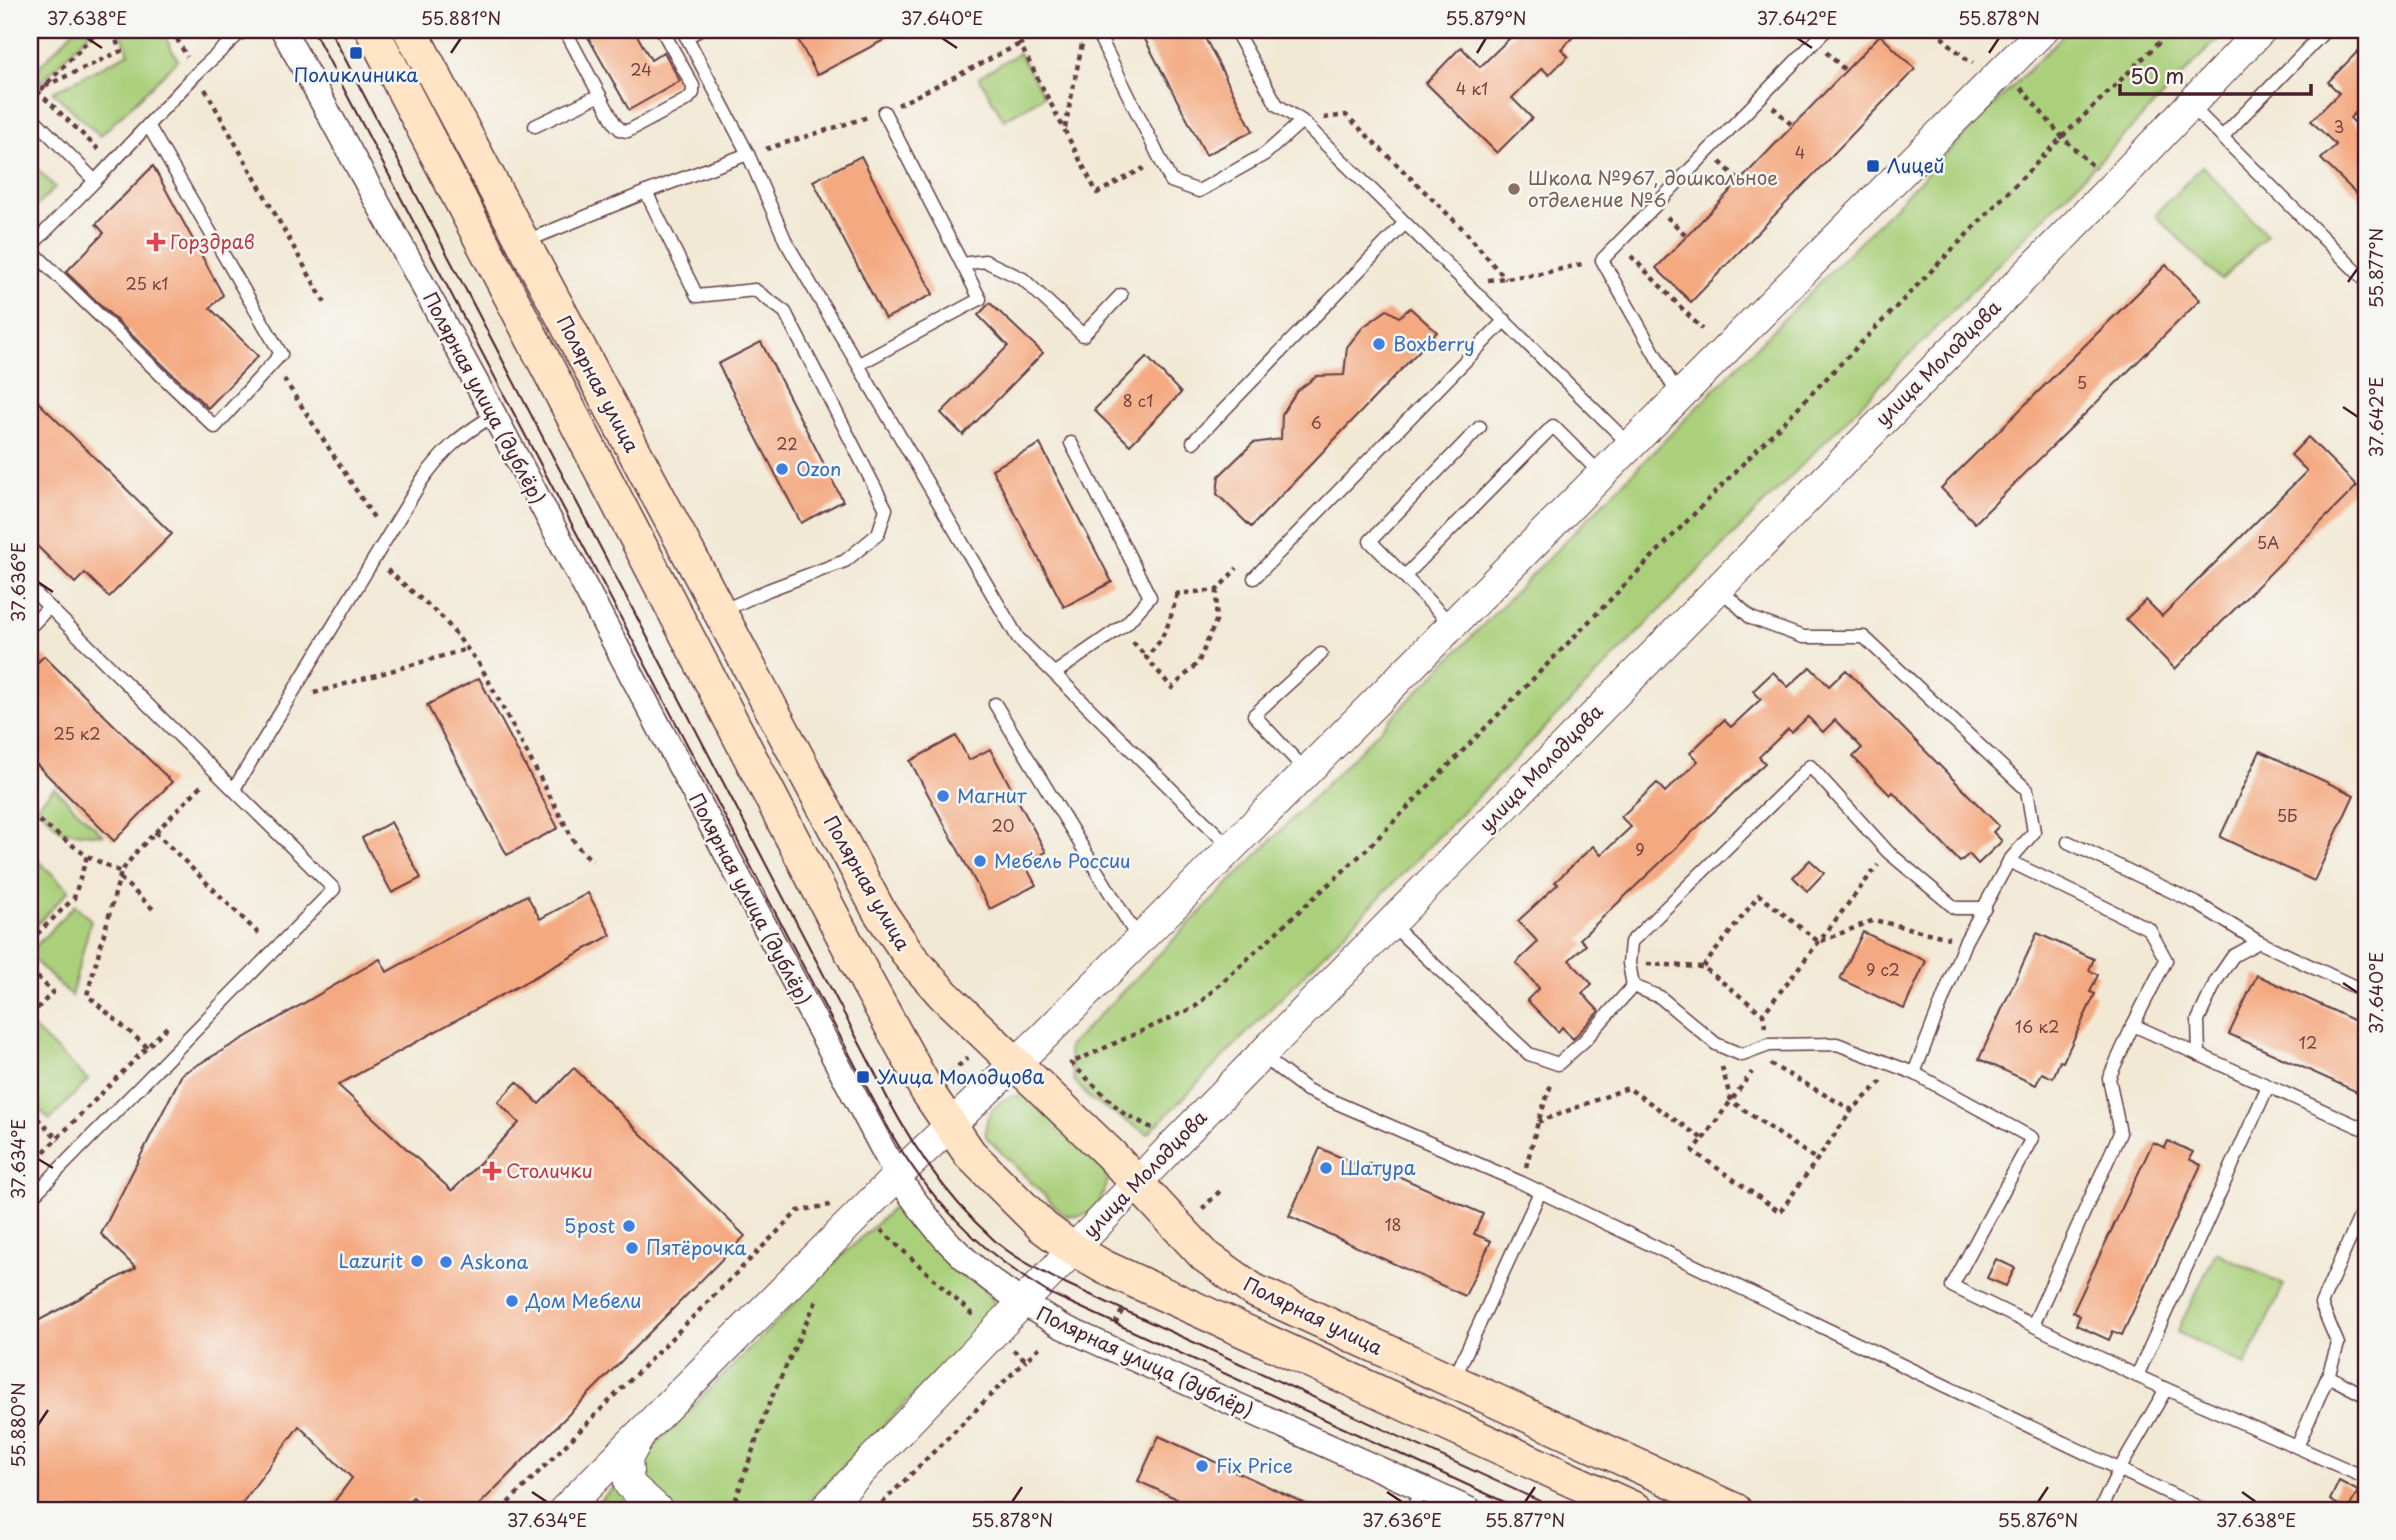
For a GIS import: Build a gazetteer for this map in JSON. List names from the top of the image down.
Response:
{
  "streets": {
    "main road": ["Полярная улица"],
    "street": ["улица Молодцова", "Полярная улица (дублёр)"]
  },
  "crossings": [
    ["улица Молодцова", "Полярная улица"],
    ["улица Молодцова", "Полярная улица (дублёр)"]
  ],
  "places": {
    "transit": ["Поликлиника", "Лицей", "Улица Молодцова"],
    "other": [
      "Школа №967, дошкольное отделение №6",
      "Boxberry",
      "Ozon",
      "Магнит",
      "Мебель России",
      "Шатура",
      "5post",
      "Пятёрочка",
      "Lazurit",
      "Askona",
      "Дом Мебели",
      "Fix Price"
    ],
    "health": ["Горздрав", "Столички"]
  },
  "house_numbers": [
    "24",
    "4 к1",
    "3",
    "4",
    "25 к1",
    "5",
    "8 с1",
    "6",
    "22",
    "5А",
    "25 к2",
    "5Б",
    "20",
    "9",
    "9 с2",
    "16 к2",
    "12",
    "18"
  ],
  "scale_bar": "50 m",
  "coordinates": [
    "37.638°E",
    "55.881°N",
    "37.640°E",
    "55.879°N",
    "37.642°E",
    "55.878°N",
    "55.877°N",
    "37.636°E",
    "37.634°E",
    "55.880°N",
    "55.876°N"
  ]
}
